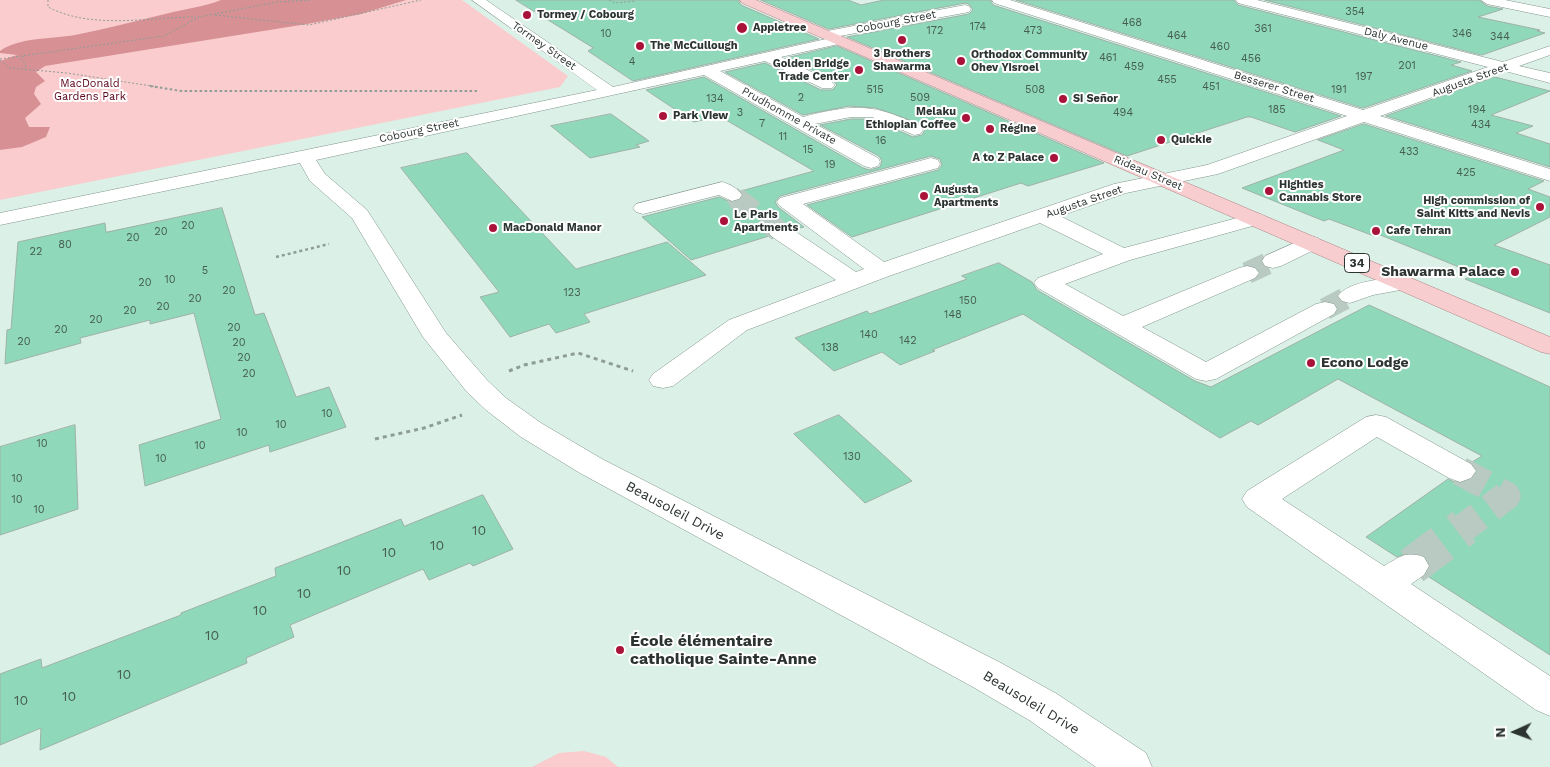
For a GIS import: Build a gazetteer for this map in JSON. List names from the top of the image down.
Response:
{
  "streets": {
    "main road": ["Rideau Street", "34"],
    "street": [
      "Cobourg Street",
      "Daly Avenue",
      "Tormey Street",
      "Augusta Street",
      "Besserer Street",
      "Prudhomme Private",
      "Beausoleil Drive"
    ]
  },
  "crossings": [
    ["Cobourg Street", "Tormey Street"],
    ["Cobourg Street", "Prudhomme Private"],
    ["Cobourg Street", "Rideau Street"],
    ["Cobourg Street", "Beausoleil Drive"],
    ["Daly Avenue", "Augusta Street"],
    ["Augusta Street", "Besserer Street"],
    ["Augusta Street", "Rideau Street"]
  ],
  "parks": ["MacDonald Gardens Park"],
  "places": [
    "Tormey / Cobourg",
    "Appletree",
    "3 Brothers Shawarma",
    "The McCullough",
    "Orthodox Community Ohev Yisroel",
    "Golden Bridge Trade Center",
    "Si Señor",
    "Park View",
    "Melaku Ethiopian Coffee",
    "Régine",
    "Quickie",
    "A to Z Palace",
    "Highties Cannabis Store",
    "Augusta Apartments",
    "High commission of Saint Kitts and Nevis",
    "Le Paris Apartments",
    "MacDonald Manor",
    "Cafe Tehran",
    "Shawarma Palace",
    "Econo Lodge",
    "École élémentaire catholique Sainte-Anne"
  ],
  "house_numbers": [
    "354",
    "468",
    "174",
    "361",
    "172",
    "473",
    "10",
    "346",
    "464",
    "344",
    "460",
    "461",
    "456",
    "4",
    "201",
    "459",
    "197",
    "455",
    "451",
    "515",
    "508",
    "191",
    "2",
    "509",
    "134",
    "185",
    "194",
    "3",
    "494",
    "7",
    "434",
    "11",
    "16",
    "15",
    "433",
    "19",
    "425",
    "20",
    "20",
    "20",
    "80",
    "22",
    "5",
    "10",
    "20",
    "20",
    "123",
    "20",
    "150",
    "20",
    "20",
    "148",
    "20",
    "20",
    "20",
    "140",
    "142",
    "20",
    "20",
    "138",
    "20",
    "20",
    "10",
    "10",
    "10",
    "10",
    "10",
    "130",
    "10",
    "10",
    "10",
    "10",
    "10",
    "10",
    "10",
    "10",
    "10",
    "10",
    "10",
    "10",
    "10",
    "10"
  ],
  "north": "left"
}
